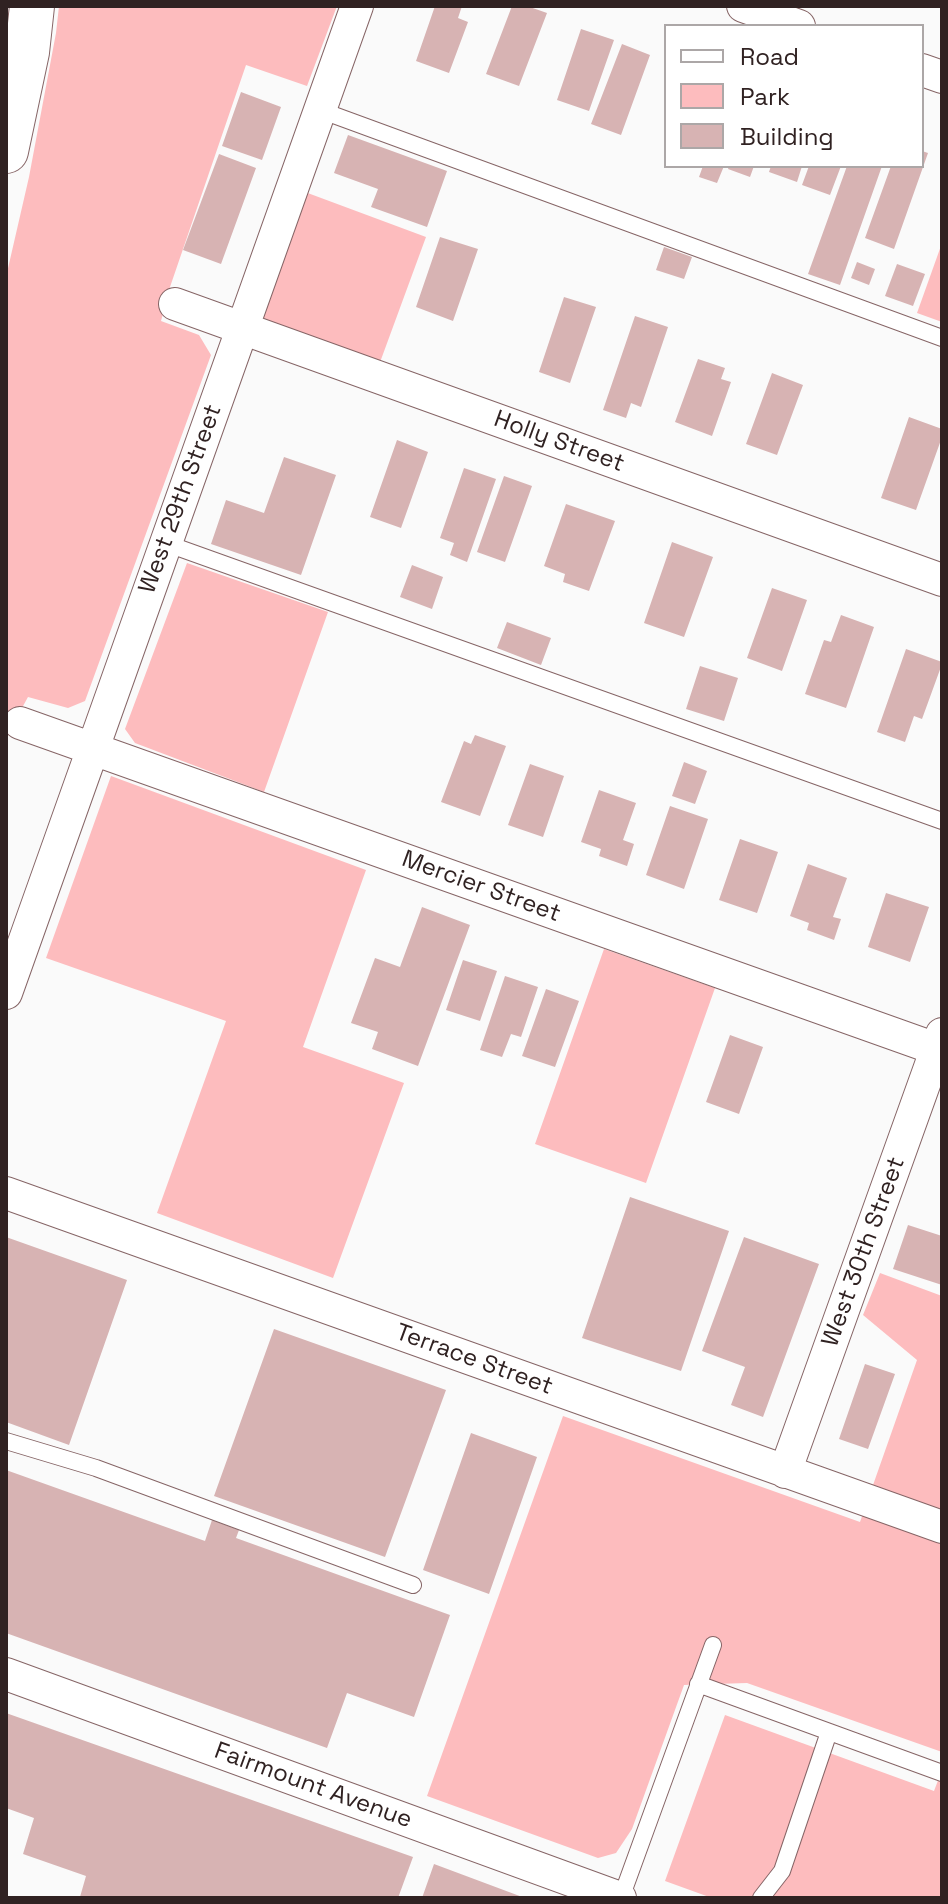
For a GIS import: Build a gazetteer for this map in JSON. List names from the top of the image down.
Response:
{
  "streets": {
    "street": [
      "Holly Street",
      "West 29th Street",
      "Mercier Street",
      "West 30th Street",
      "Terrace Street",
      "Fairmount Avenue"
    ]
  },
  "crossings": [
    ["Holly Street", "West 29th Street"],
    ["West 29th Street", "Mercier Street"],
    ["Mercier Street", "West 30th Street"],
    ["West 30th Street", "Terrace Street"]
  ],
  "legend": ["Road", "Park", "Building"]
}
